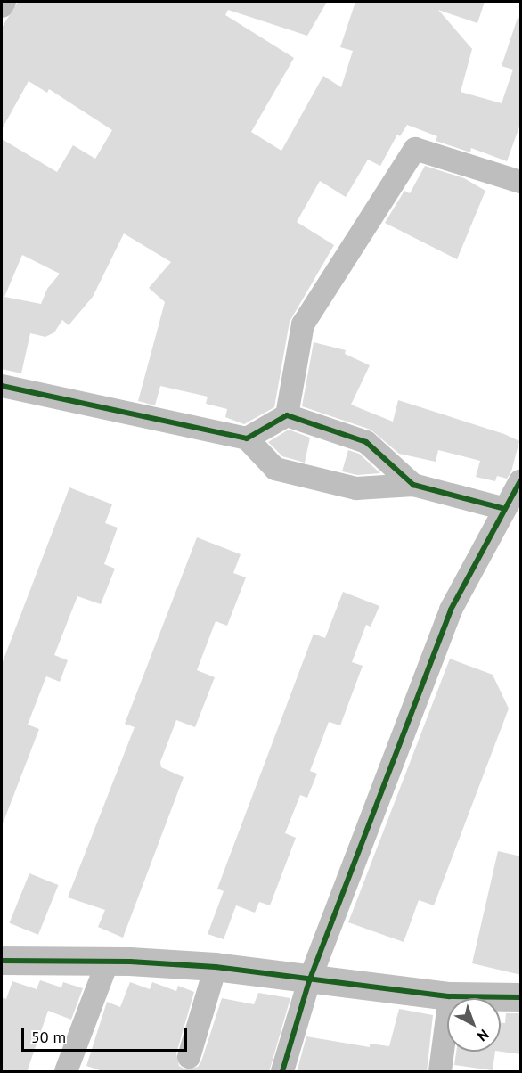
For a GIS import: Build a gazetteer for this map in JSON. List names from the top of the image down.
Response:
{
  "scale_bar": "50 m",
  "north": "bottom right"
}
